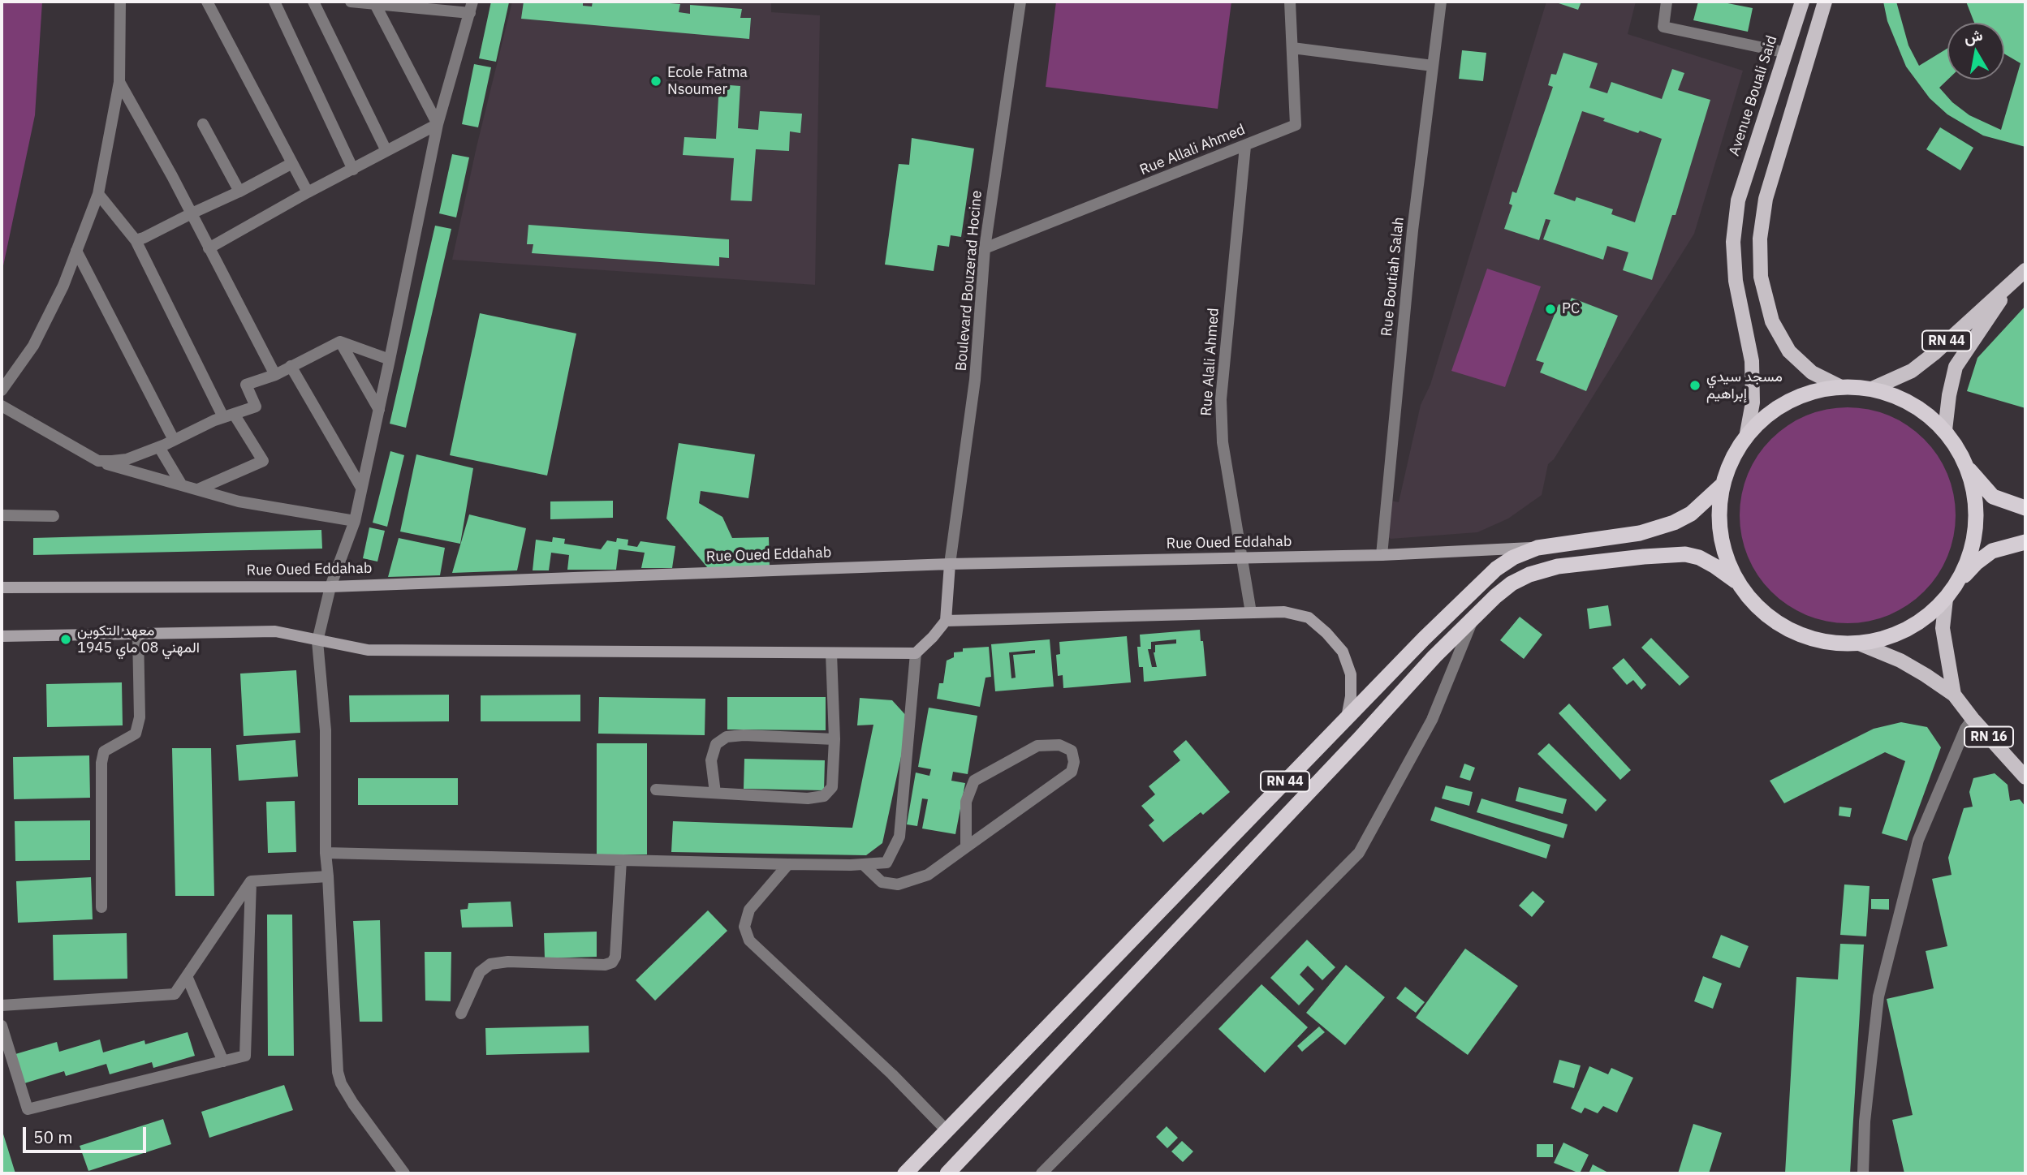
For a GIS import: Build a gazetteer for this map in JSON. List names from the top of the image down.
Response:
{
  "streets": {
    "highway": ["RN 44"],
    "main road": ["Avenue Bouali Said", "Rue Oued Eddahab", "RN 16"],
    "street": [
      "Rue Allali Ahmed",
      "Rue Boutiah Salah",
      "Boulevard Bouzerad Hocine",
      "Rue Alali Ahmed"
    ]
  },
  "crossings": [
    ["Rue Allali Ahmed", "Boulevard Bouzerad Hocine"],
    ["Rue Allali Ahmed", "Rue Alali Ahmed"],
    ["Rue Boutiah Salah", "Rue Oued Eddahab"],
    ["Boulevard Bouzerad Hocine", "Rue Oued Eddahab"],
    ["RN 44", "Rue Oued Eddahab"],
    ["Rue Alali Ahmed", "Rue Oued Eddahab"]
  ],
  "places": [
    "Ecole Fatma Nsoumer",
    "PC",
    "مسجد سيدي إبراهيم",
    "معهد التكوين المهني 08 ماي 1945"
  ],
  "scale_bar": "50 m",
  "north": "top"
}
